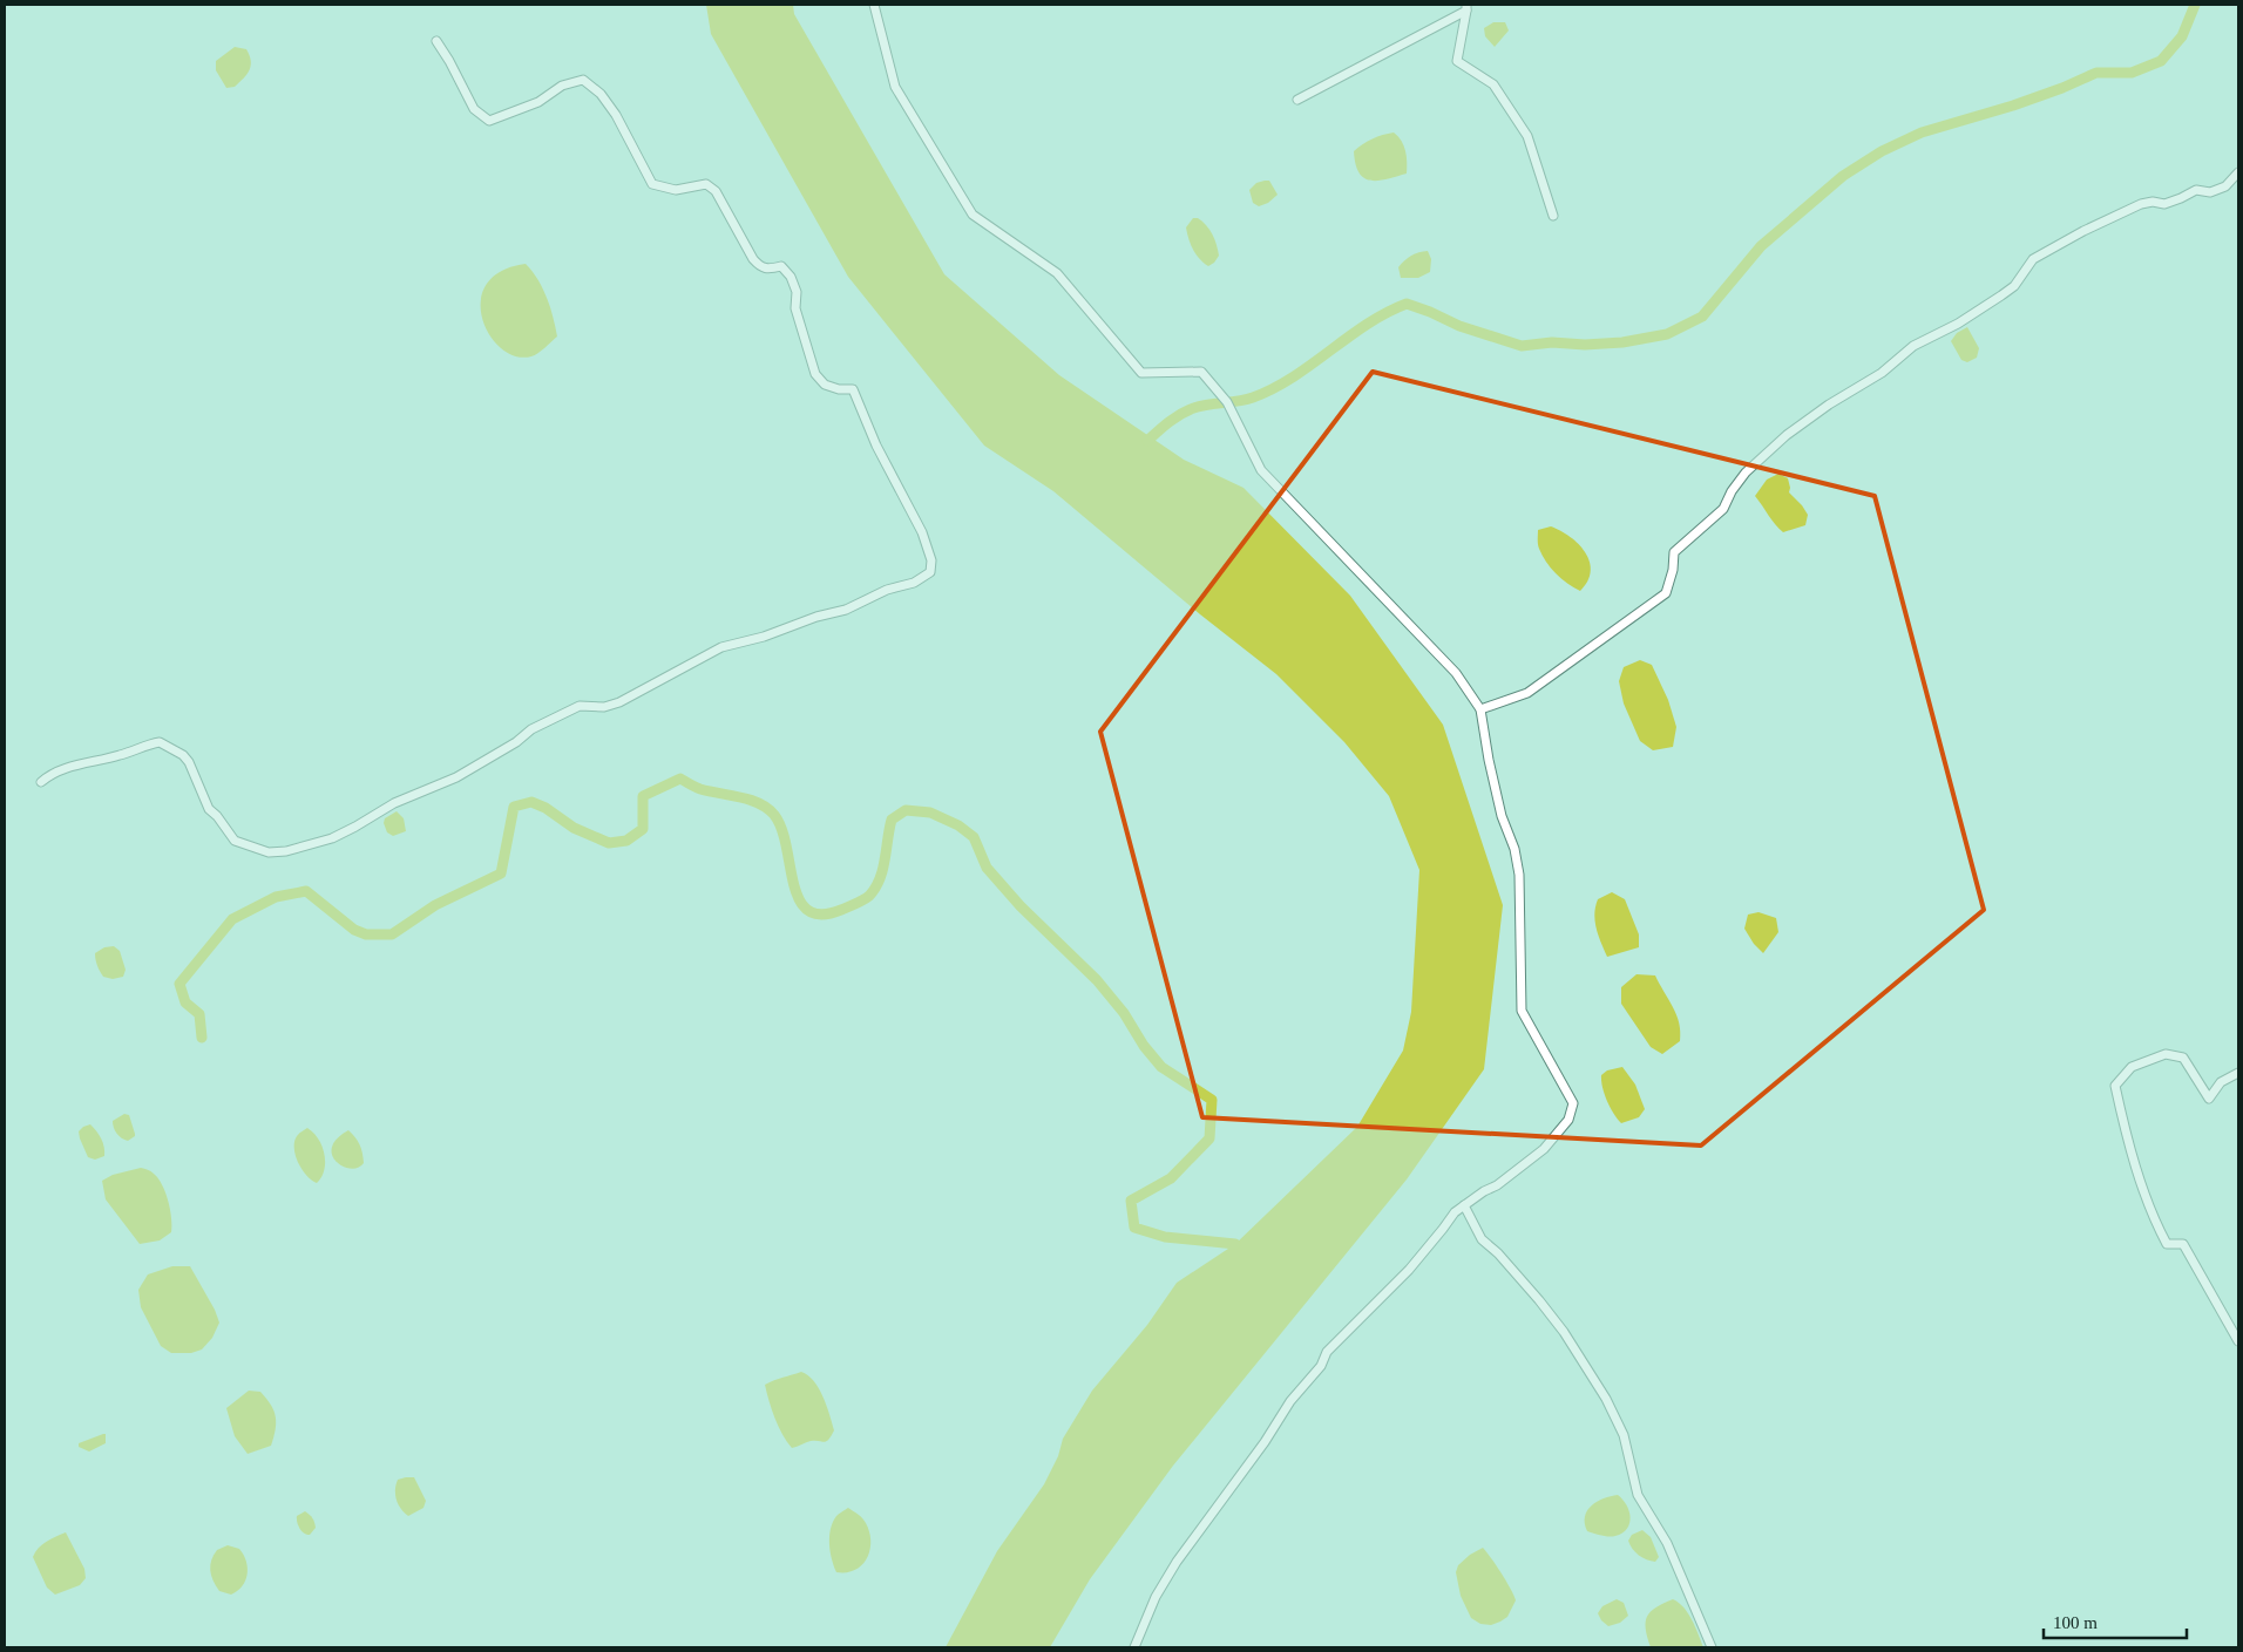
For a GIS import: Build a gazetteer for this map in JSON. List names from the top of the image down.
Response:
{
  "scale_bar": "100 m"
}
